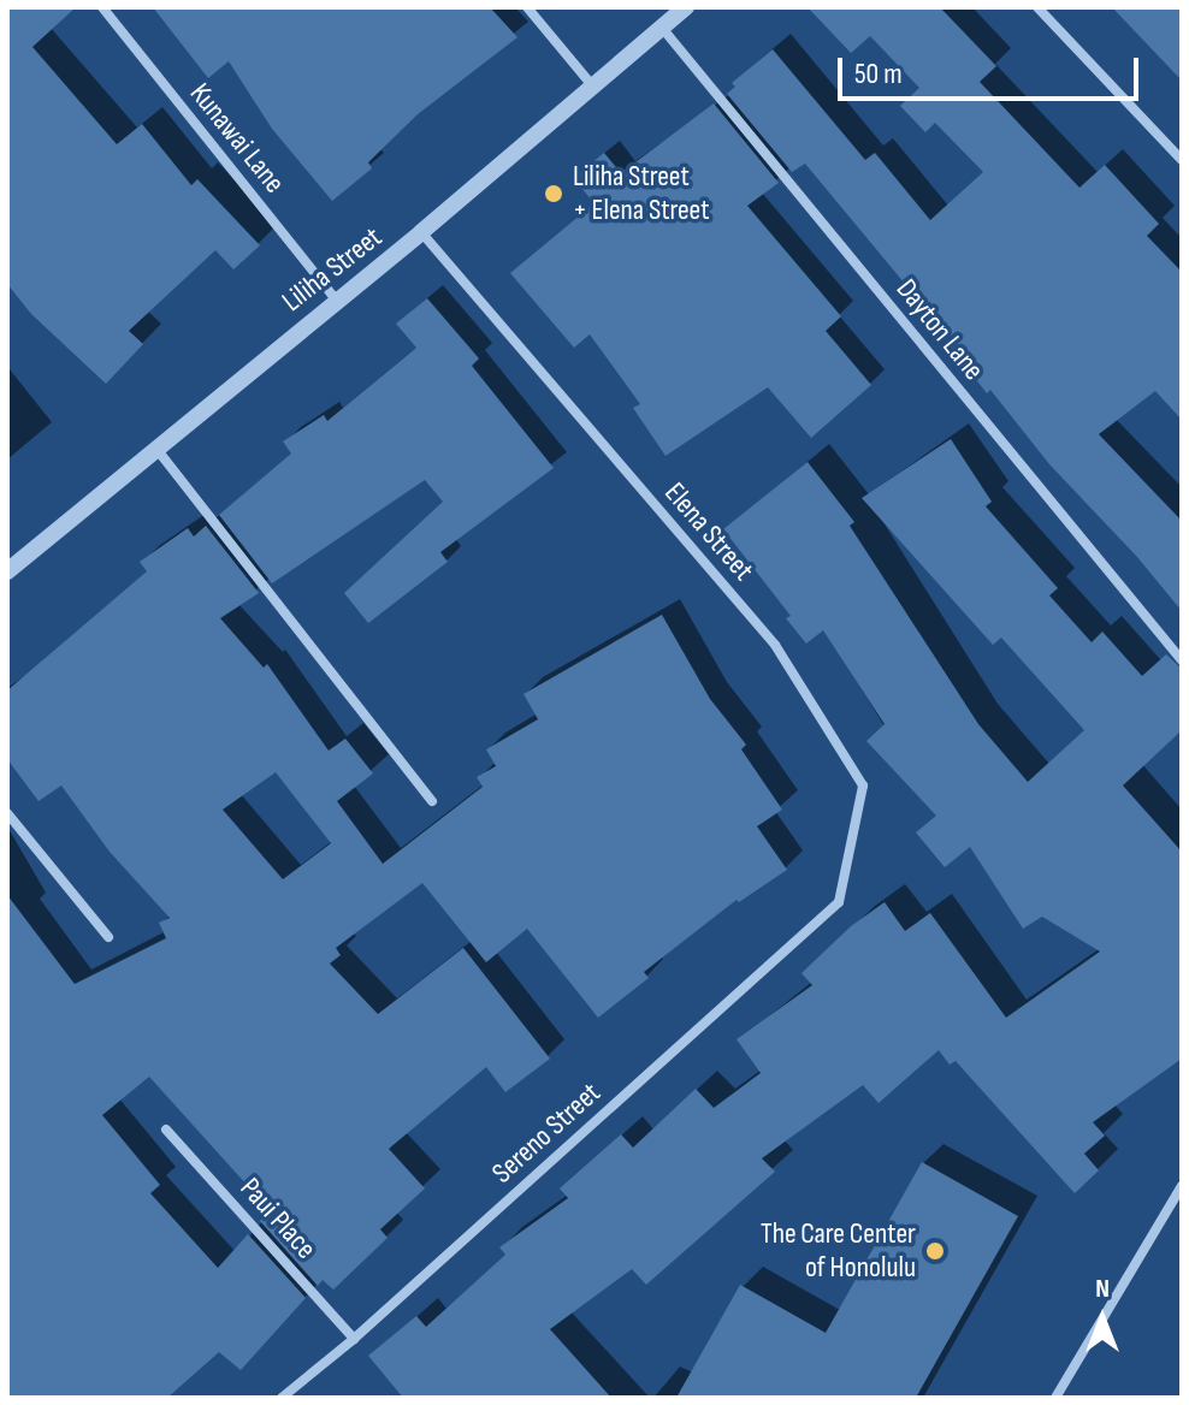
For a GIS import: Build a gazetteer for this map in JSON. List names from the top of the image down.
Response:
{
  "streets": {
    "street": [
      "Kunawai Lane",
      "Liliha Street",
      "Dayton Lane",
      "Elena Street",
      "Sereno Street",
      "Paui Place"
    ]
  },
  "crossings": [
    ["Kunawai Lane", "Liliha Street"],
    ["Liliha Street", "Dayton Lane"],
    ["Liliha Street", "Elena Street"],
    ["Elena Street", "Sereno Street"],
    ["Sereno Street", "Paui Place"]
  ],
  "places": ["Liliha Street + Elena Street", "The Care Center of Honolulu"],
  "scale_bar": "50 m",
  "north": "top"
}
